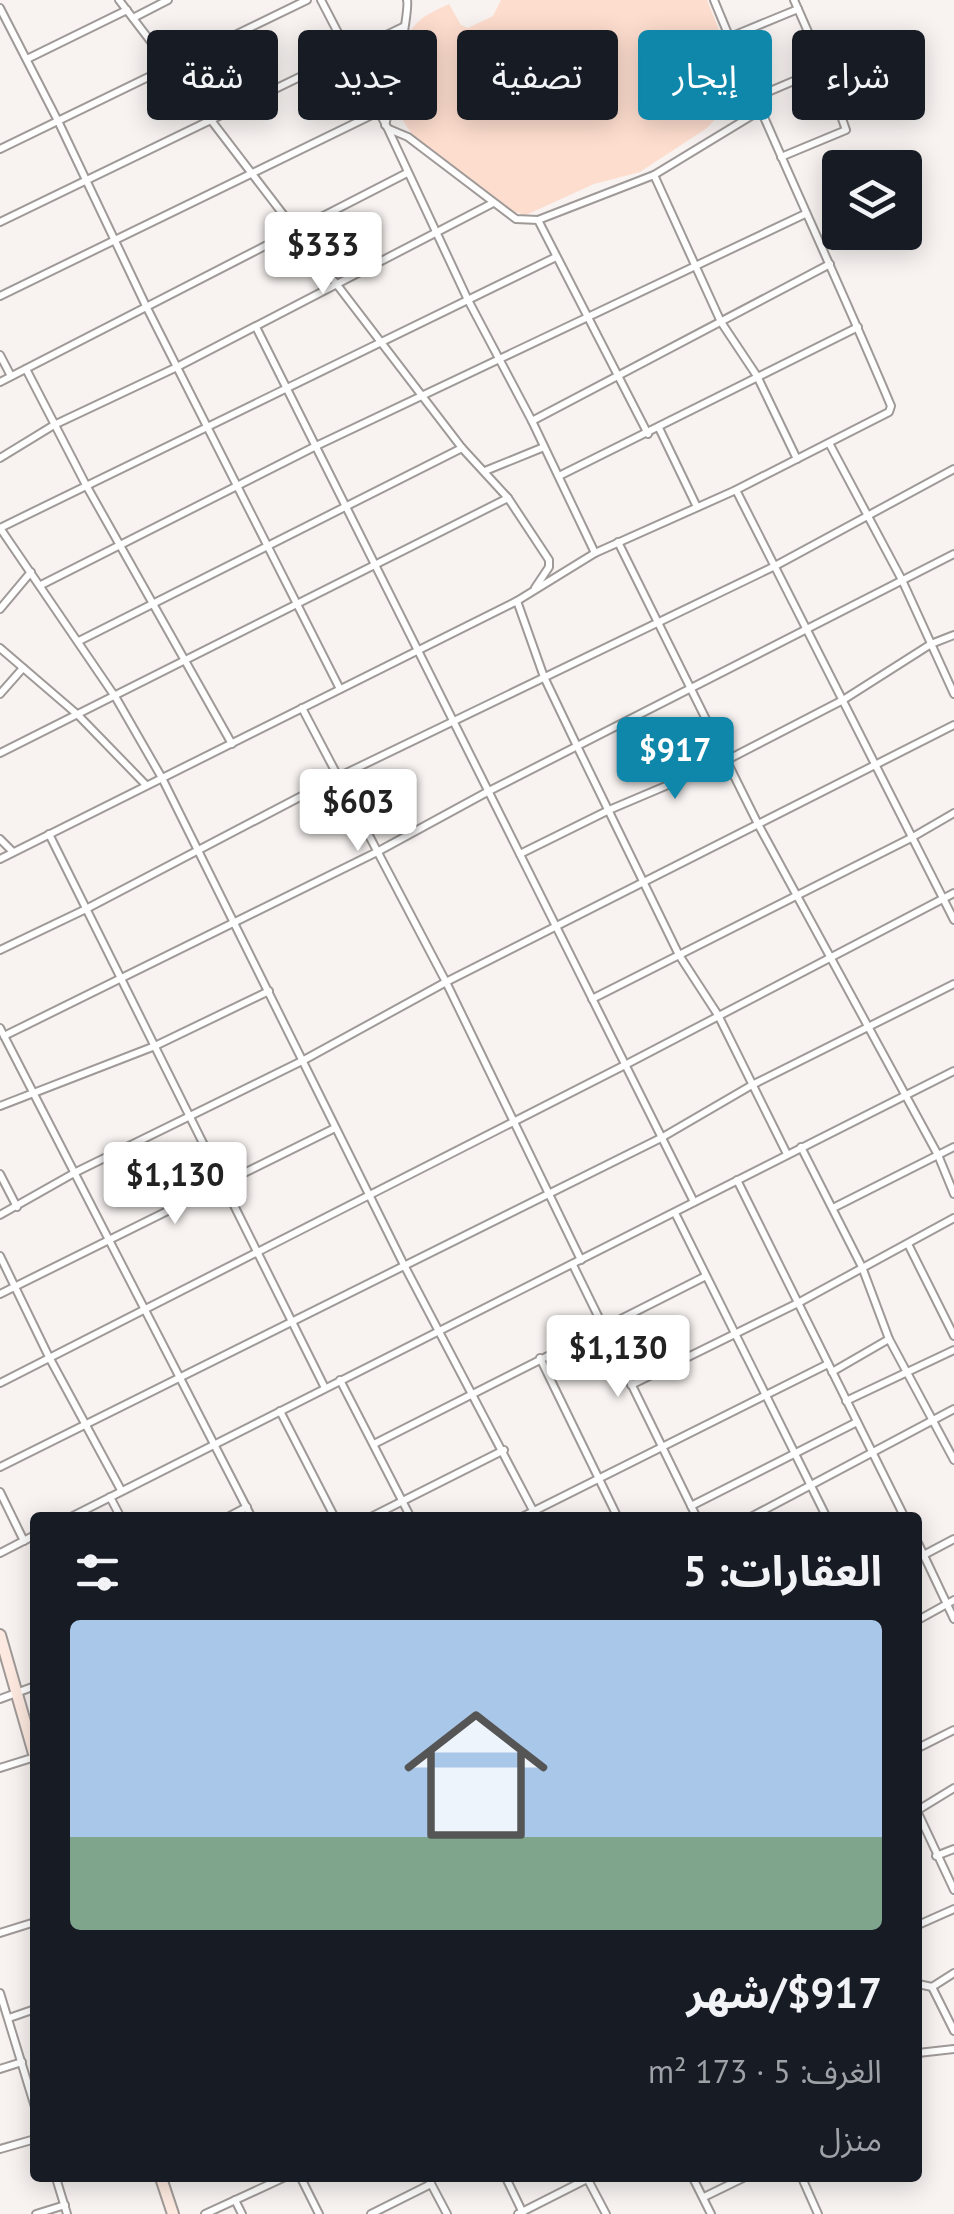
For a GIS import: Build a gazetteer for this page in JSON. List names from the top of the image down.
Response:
{
  "page": {
    "chip": [
      "شراء",
      "إيجار",
      "تصفية",
      "جديد",
      "شقة"
    ],
    "price": [
      "$333",
      "$917",
      "$603",
      "$1,130",
      "$1,130"
    ],
    "heading": "العقارات: 5",
    "list": [
      {
        "name": "$917/شهر",
        "note": "الغرف: 5 · 173 m² · منزل"
      }
    ]
  }
}
